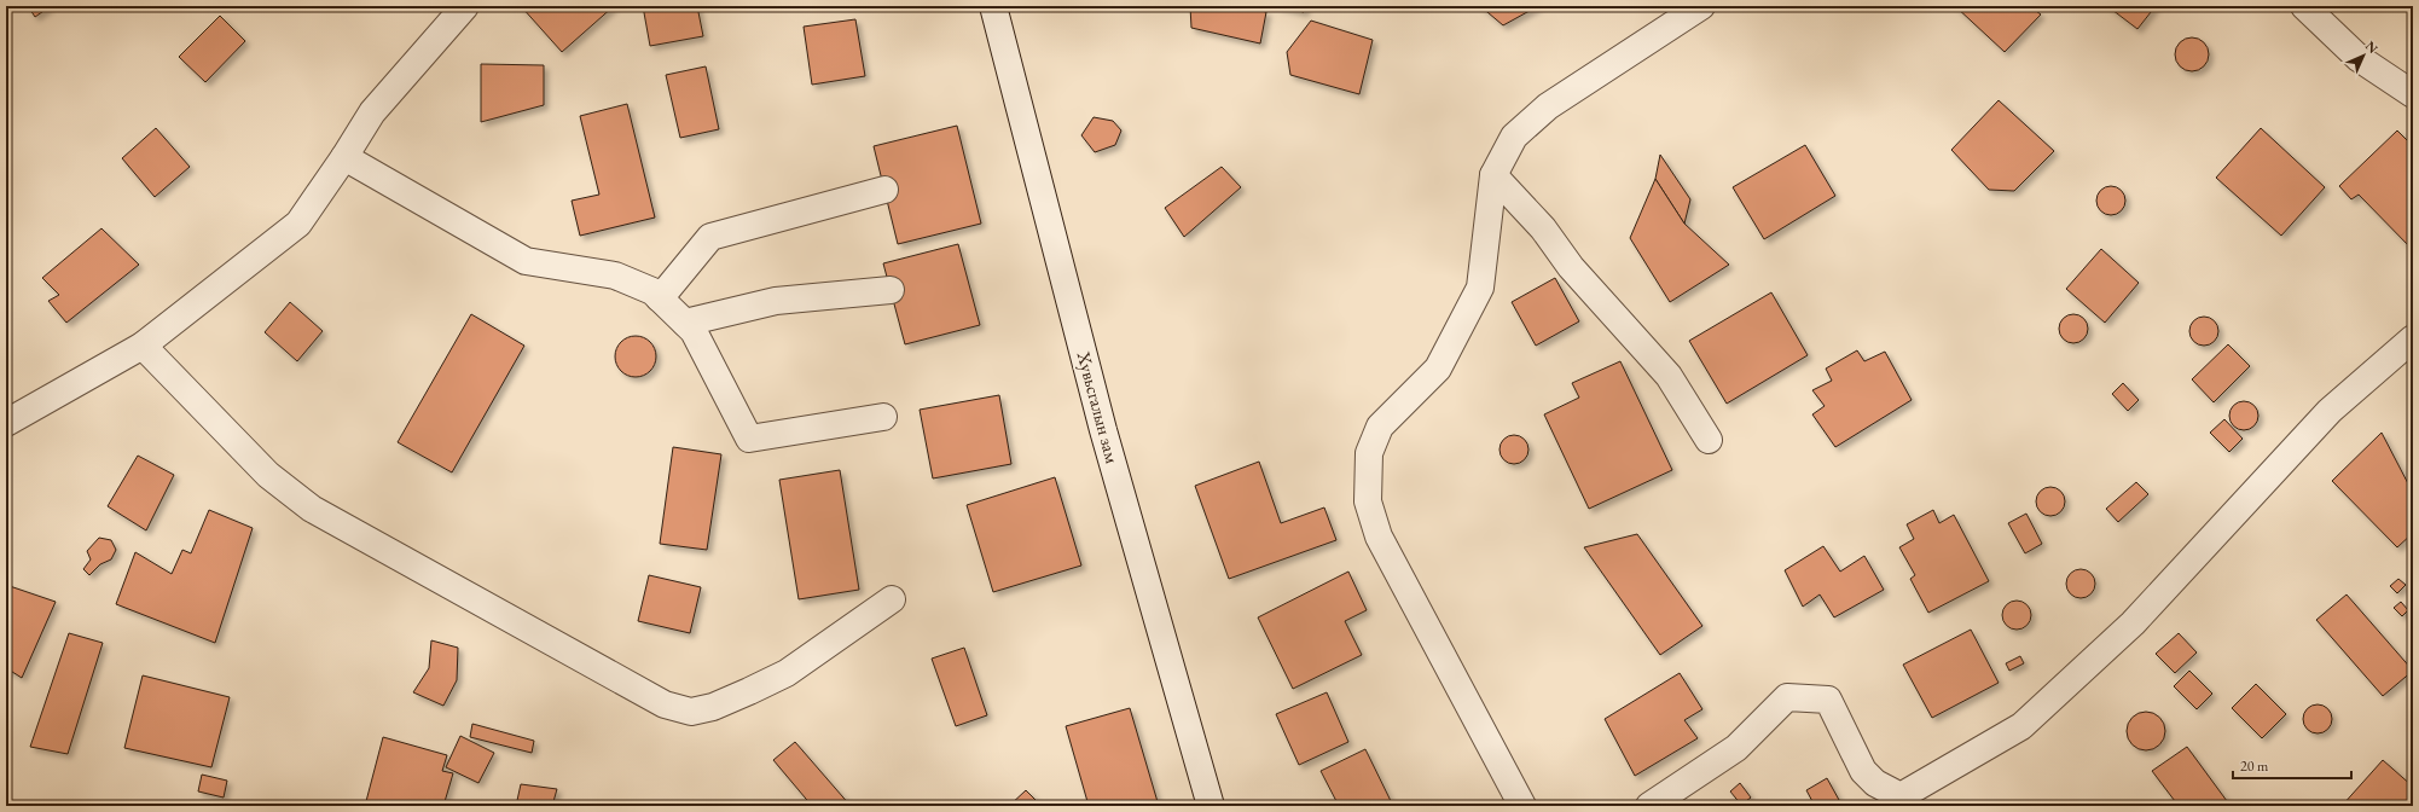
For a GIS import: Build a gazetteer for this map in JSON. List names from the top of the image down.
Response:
{
  "streets": {
    "street": ["Хувьсгалын зам"]
  },
  "scale_bar": "20 m",
  "north": "top right"
}
